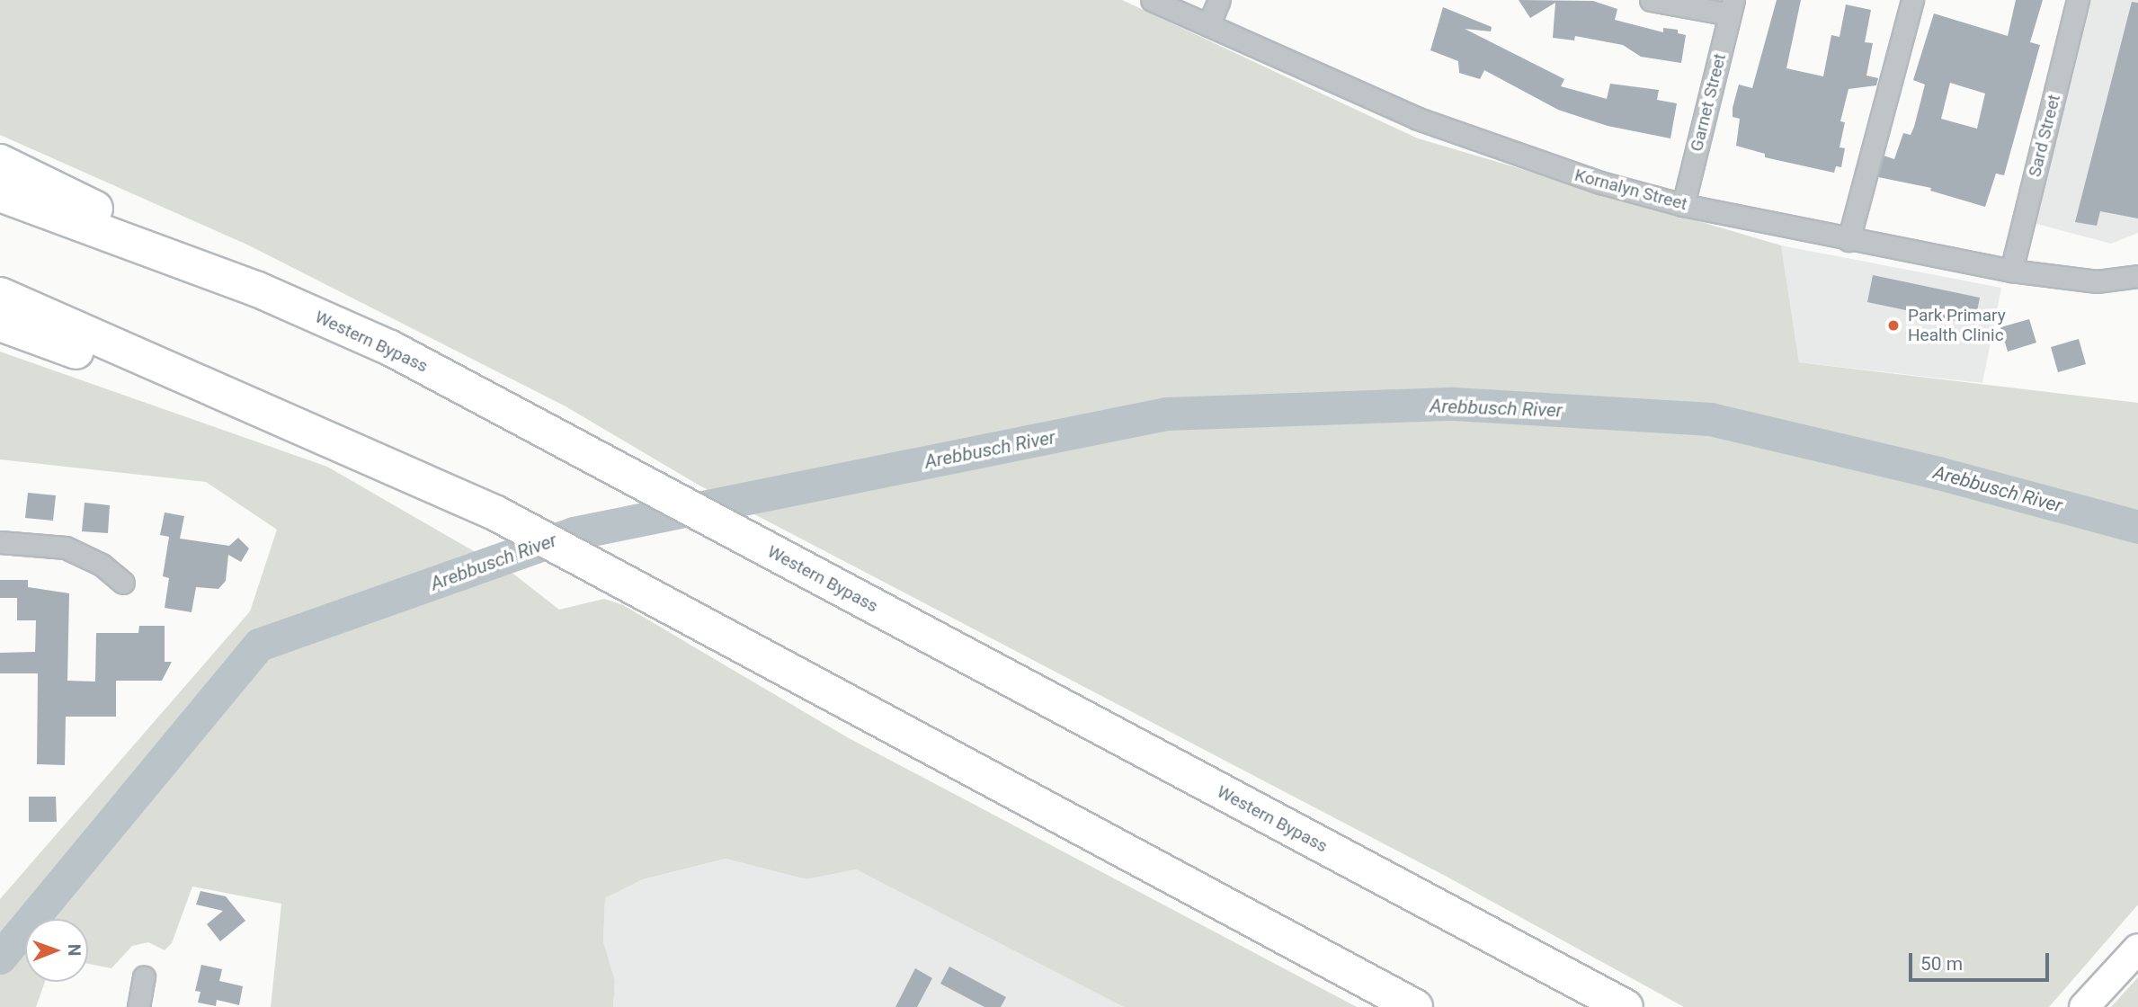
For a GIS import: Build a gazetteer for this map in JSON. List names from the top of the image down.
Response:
{
  "streets": {
    "highway": ["Western Bypass"],
    "street": ["Garnet Street", "Sard Street", "Kornalyn Street"]
  },
  "crossings": [
    ["Garnet Street", "Kornalyn Street"],
    ["Sard Street", "Kornalyn Street"]
  ],
  "water": ["Arebbusch River"],
  "places": ["Park Primary Health Clinic"],
  "scale_bar": "50 m",
  "north": "right"
}
